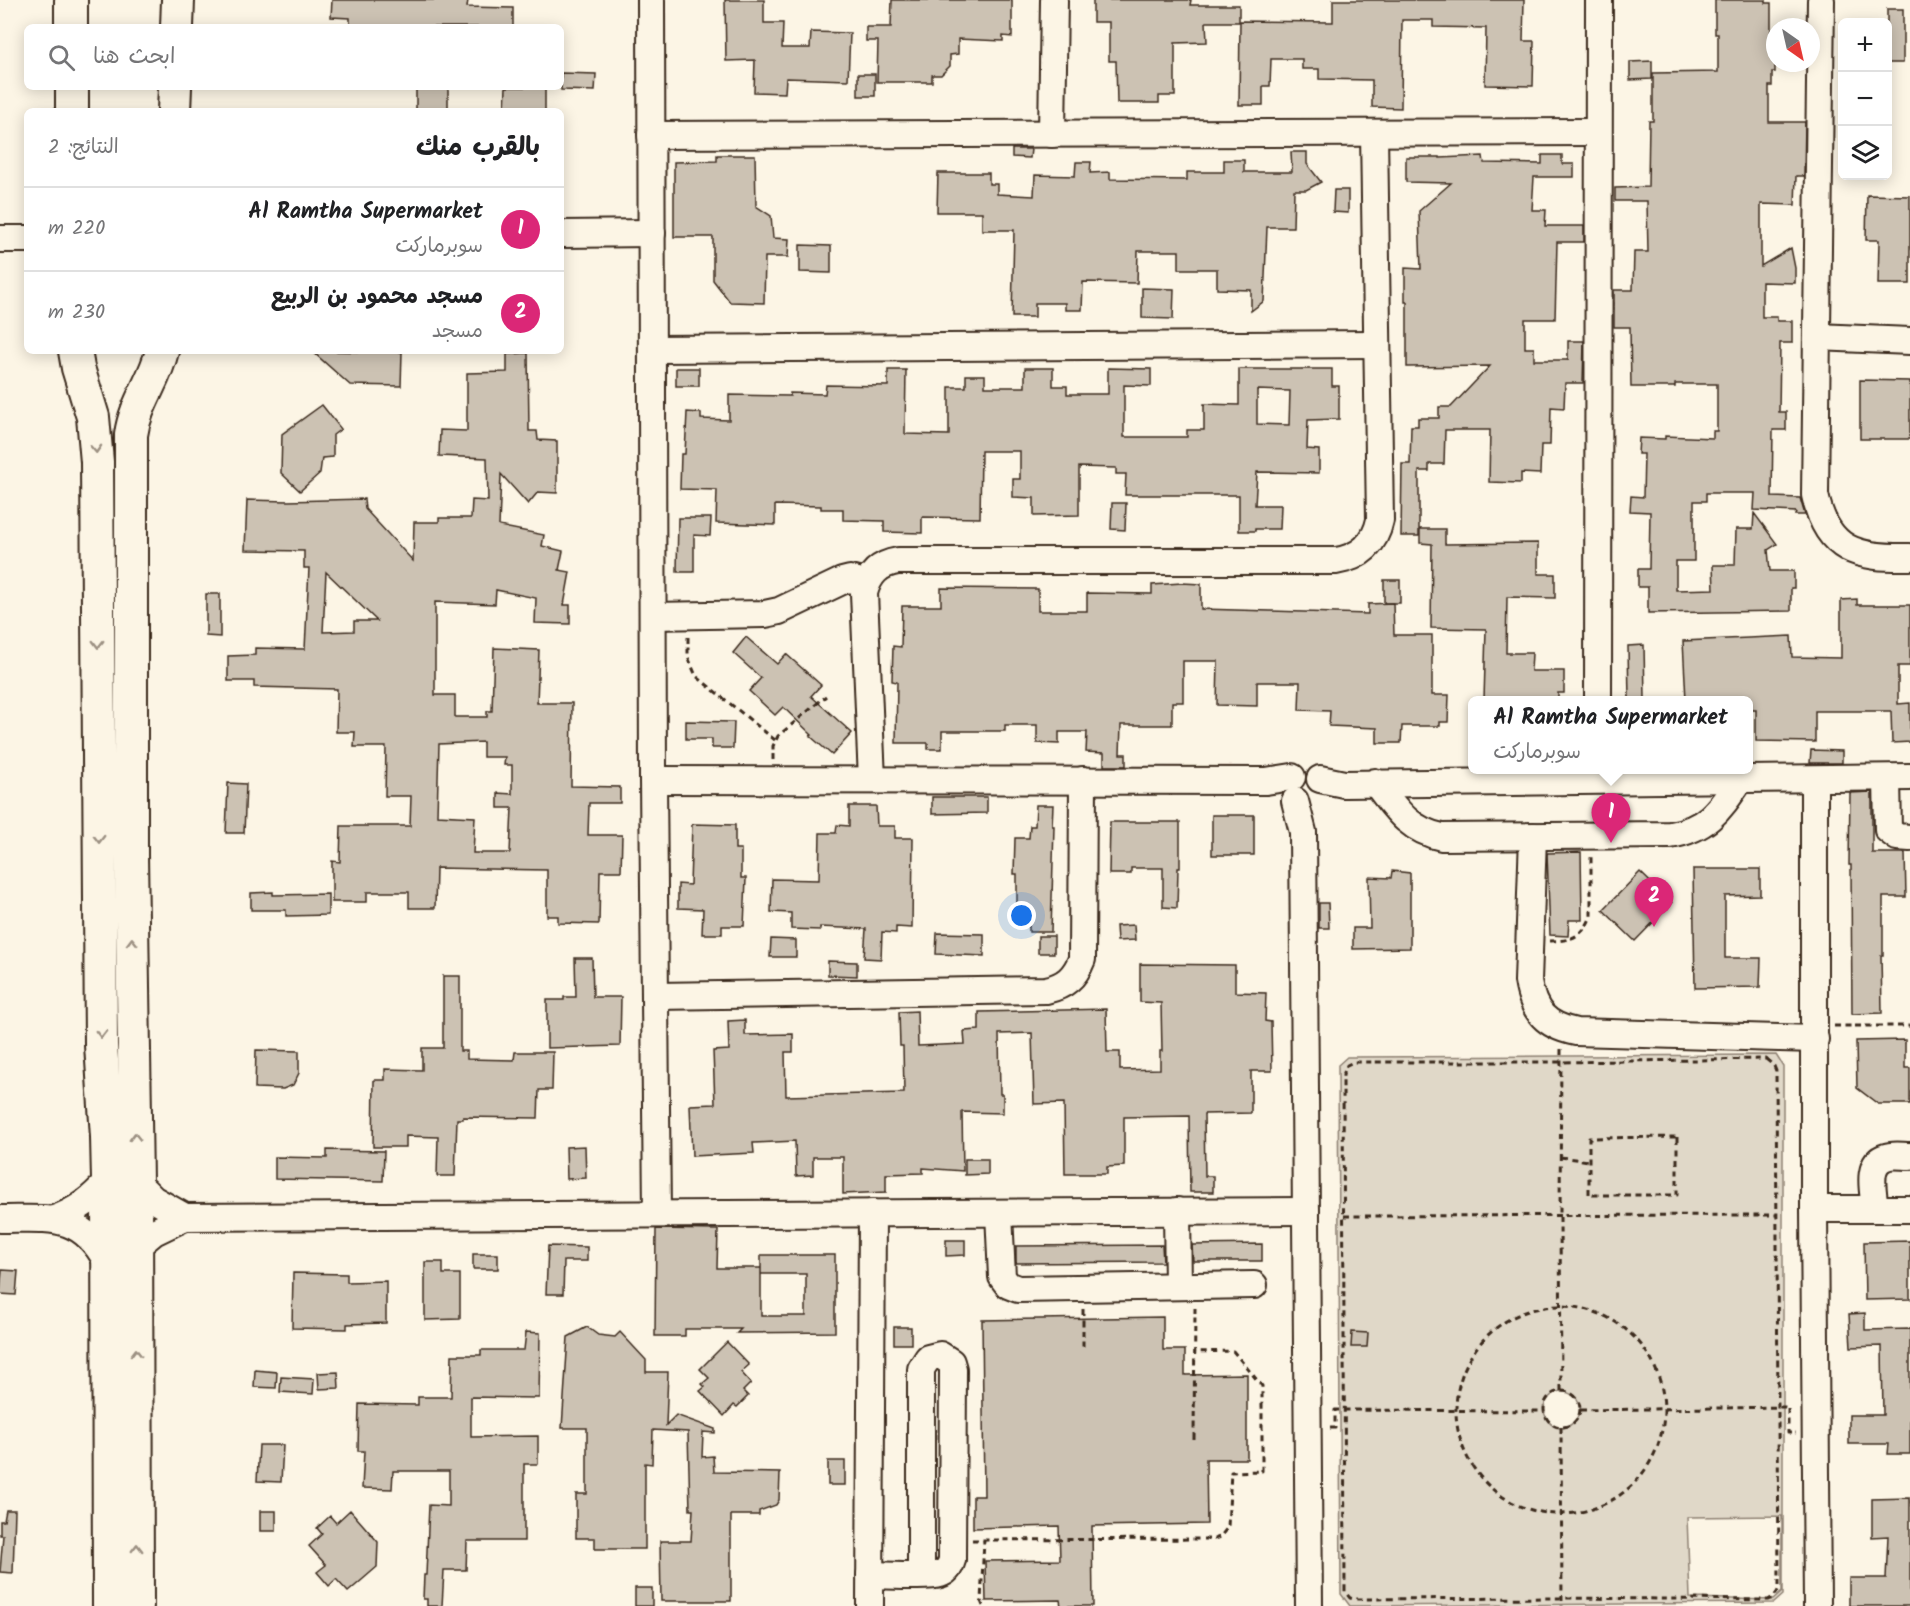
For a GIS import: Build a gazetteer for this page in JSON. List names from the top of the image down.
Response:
{
  "north": "bottom right",
  "page": {
    "map_buttons": ["+", "−"],
    "search": "ابحث هنا",
    "heading": ["بالقرب منك", "النتائج: 2"],
    "list": [
      {
        "mark": "1",
        "name": "Al Ramtha Supermarket",
        "note": "سوبرماركت",
        "value": "220 m"
      },
      {
        "mark": "2",
        "name": "مسجد محمود بن الربيع",
        "note": "مسجد",
        "value": "230 m"
      }
    ],
    "popup": ["Al Ramtha Supermarket", "سوبرماركت"],
    "pins": ["1", "2"]
  }
}
